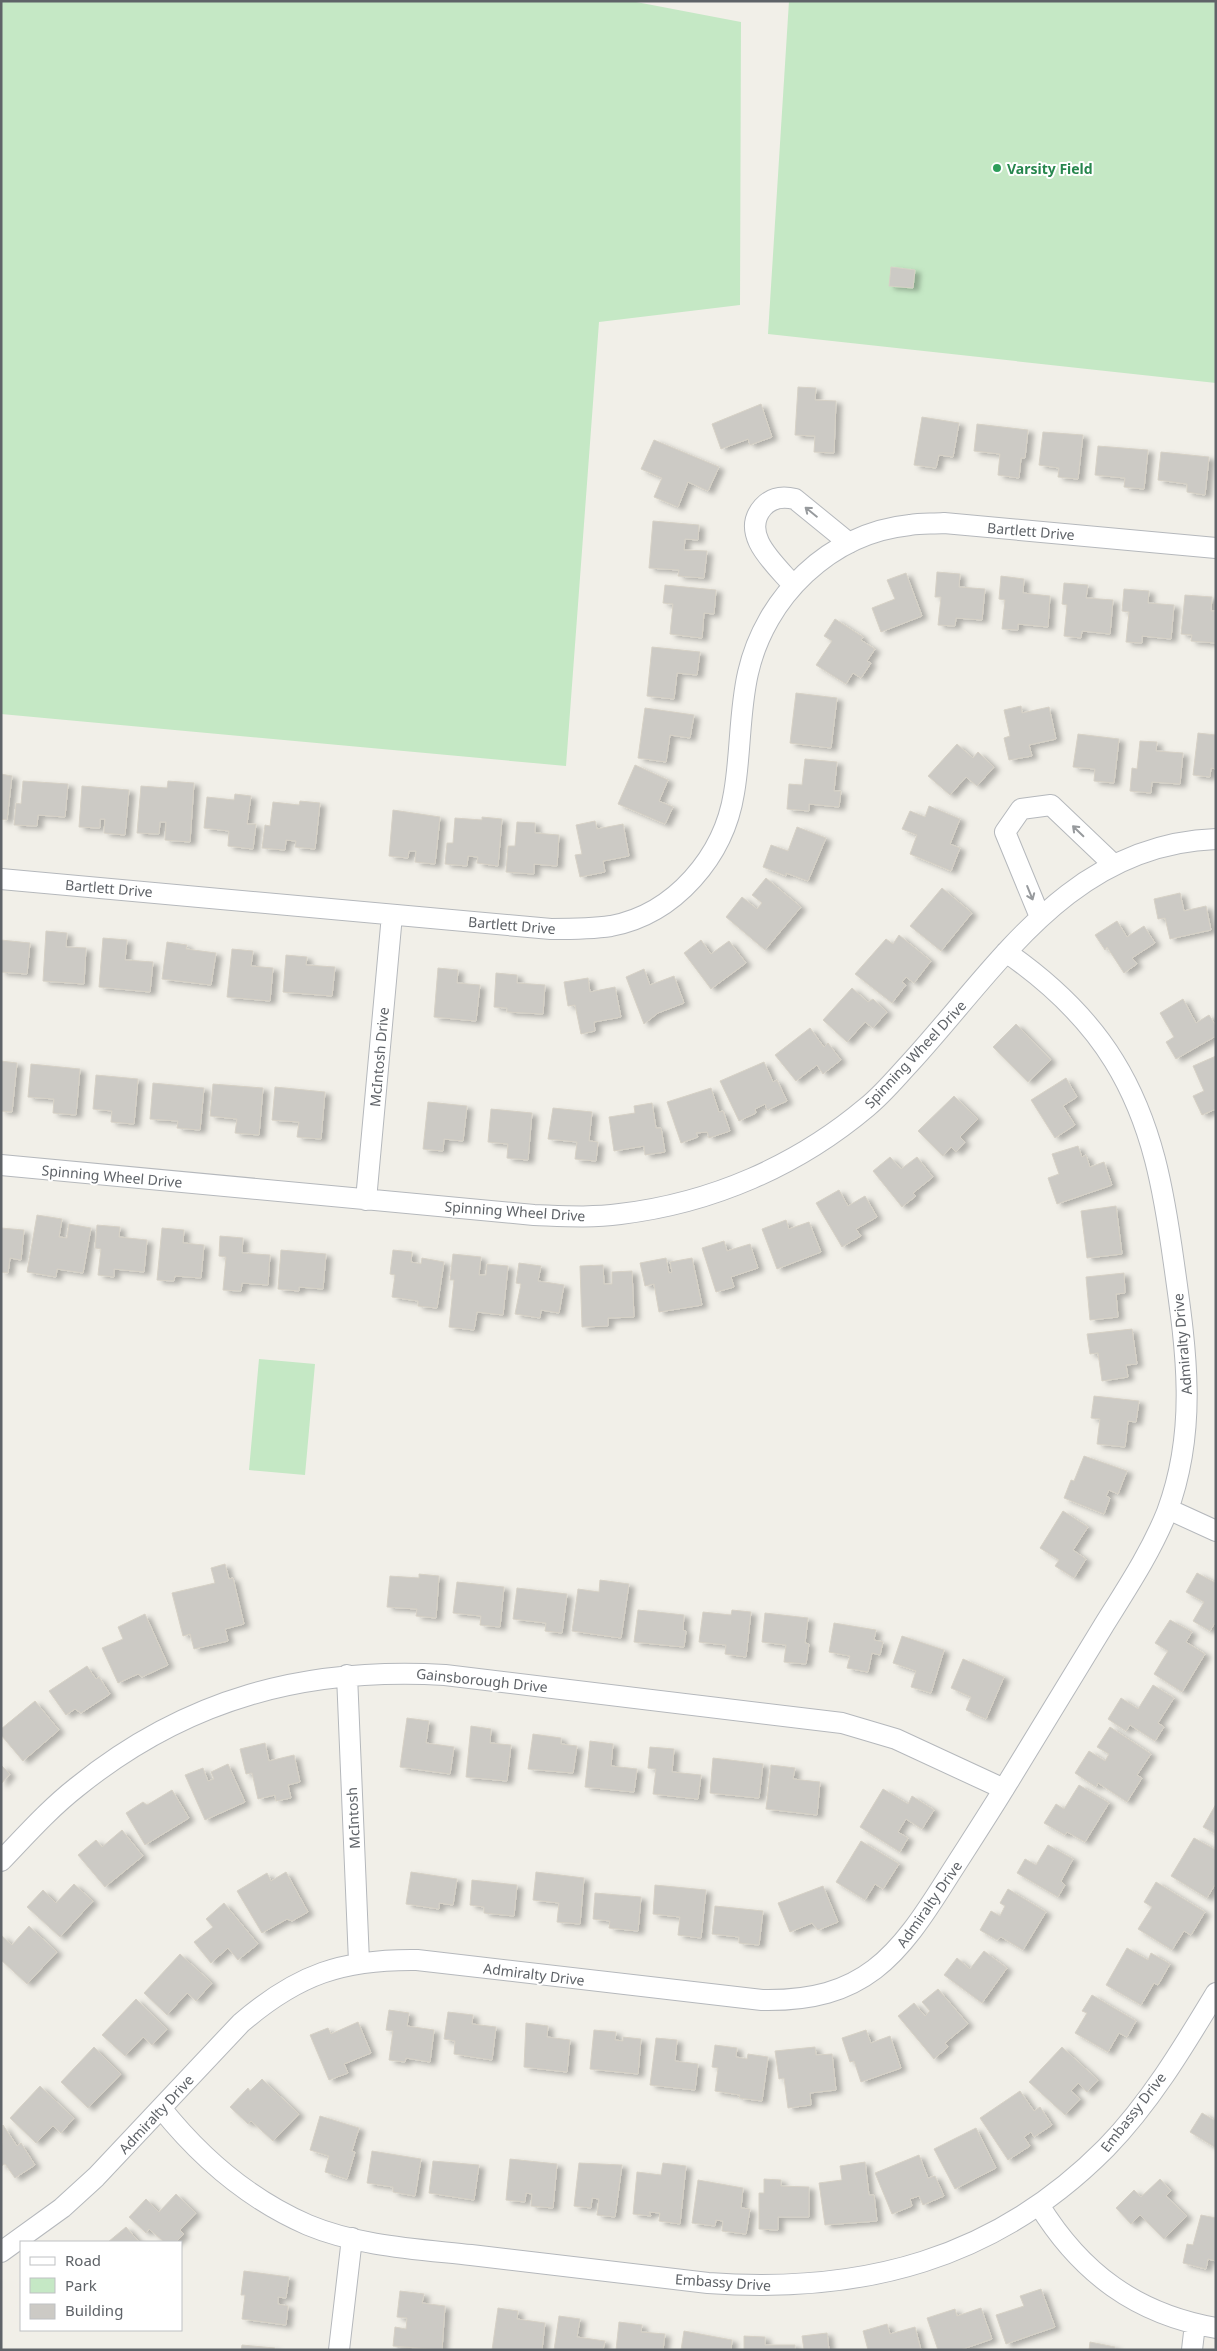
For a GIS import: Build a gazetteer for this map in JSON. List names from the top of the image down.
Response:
{
  "streets": {
    "street": [
      "Bartlett Drive",
      "Spinning Wheel Drive",
      "McIntosh Drive",
      "Admiralty Drive",
      "Gainsborough Drive",
      "McIntosh",
      "Embassy Drive"
    ]
  },
  "crossings": [
    ["Bartlett Drive", "McIntosh Drive"],
    ["Spinning Wheel Drive", "McIntosh Drive"],
    ["Spinning Wheel Drive", "Admiralty Drive"],
    ["Admiralty Drive", "Gainsborough Drive"],
    ["Admiralty Drive", "McIntosh"],
    ["Admiralty Drive", "Embassy Drive"],
    ["Gainsborough Drive", "McIntosh"]
  ],
  "places": ["Varsity Field"],
  "legend": ["Road", "Park", "Building"]
}
